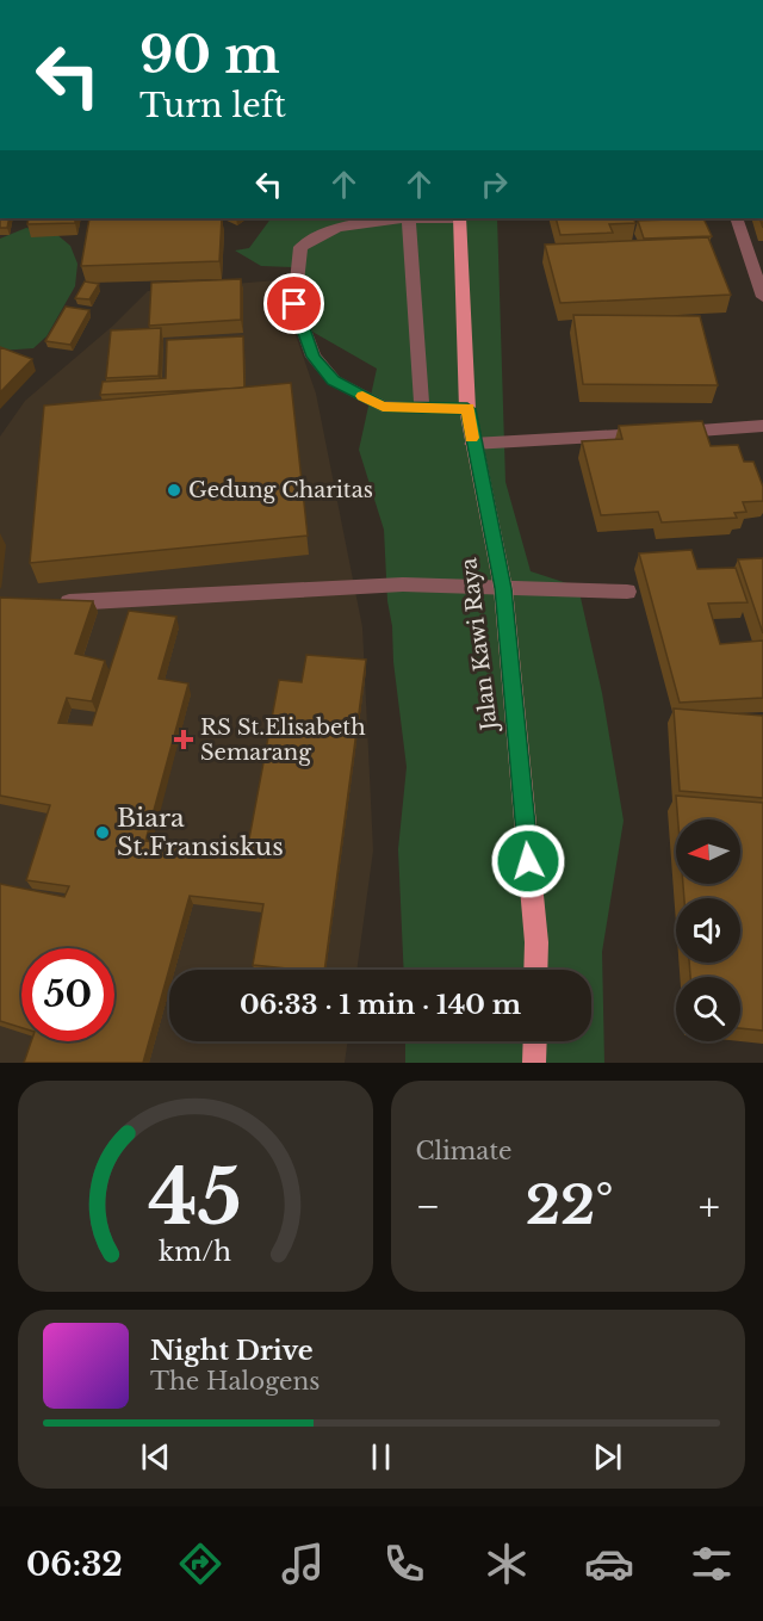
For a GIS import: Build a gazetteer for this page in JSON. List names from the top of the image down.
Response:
{
  "streets": {
    "main road": ["Jalan Kawi Raya"]
  },
  "places": {
    "other": ["Gedung Charitas", "Biara St.Fransiskus"],
    "health": ["RS St.Elisabeth Semarang"]
  },
  "north": "left",
  "page": {
    "turn": ["90 m", "Turn left"],
    "limit": "50",
    "trip": "06:33 · 1 min · 140 m",
    "tile": "Climate",
    "heat": ["−", "22°", "+"],
    "song": ["Night Drive", "The Halogens"],
    "tabs": "06:32",
    "gauge": ["45", "km/h"]
  }
}
